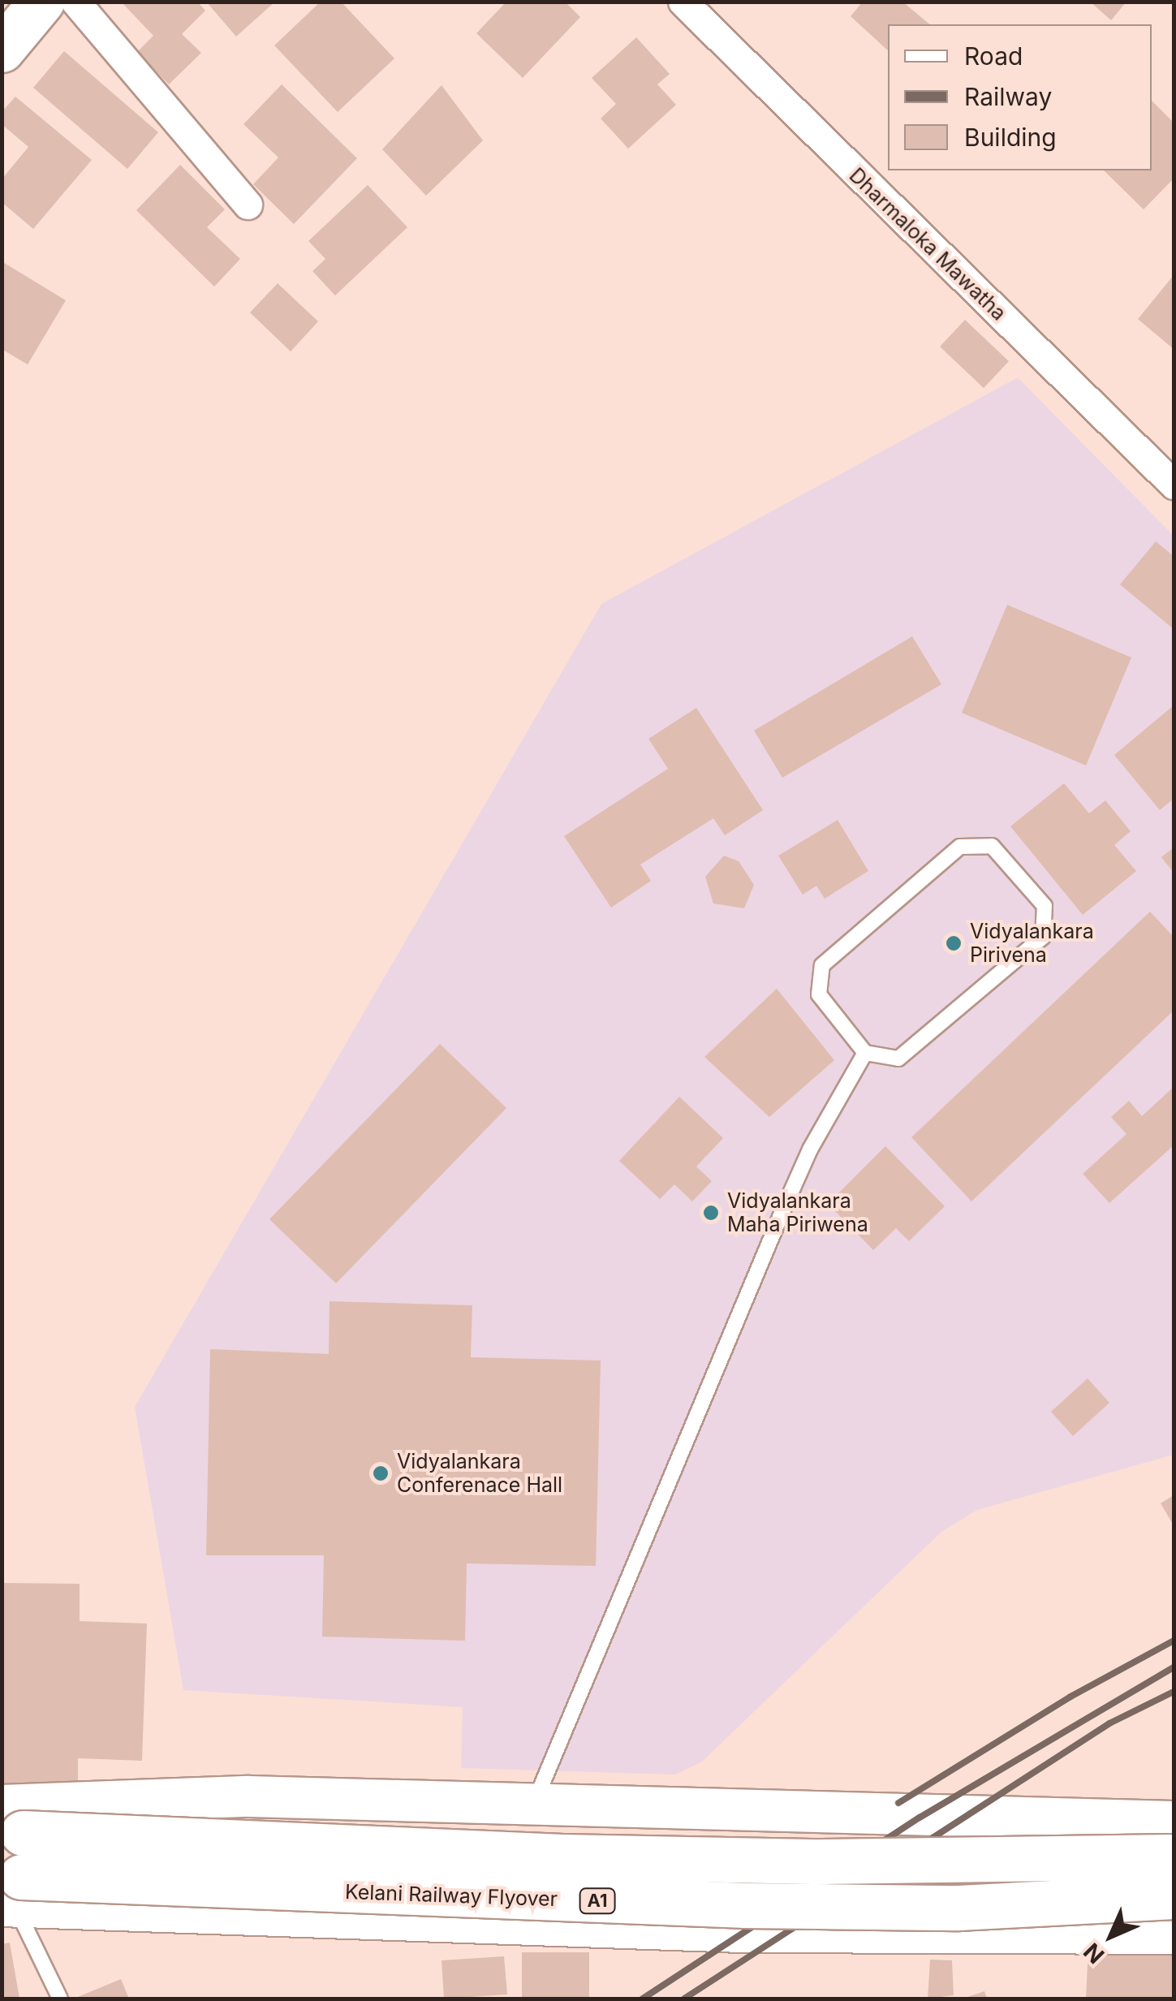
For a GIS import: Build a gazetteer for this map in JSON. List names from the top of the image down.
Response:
{
  "streets": {
    "main road": ["Kelani Railway Flyover", "A1"],
    "street": ["Dharmaloka Mawatha"]
  },
  "places": ["Vidyalankara Pirivena", "Vidyalankara Maha Piriwena", "Vidyalankara Conferenace Hall"],
  "legend": ["Road", "Railway", "Building"],
  "north": "bottom left"
}
